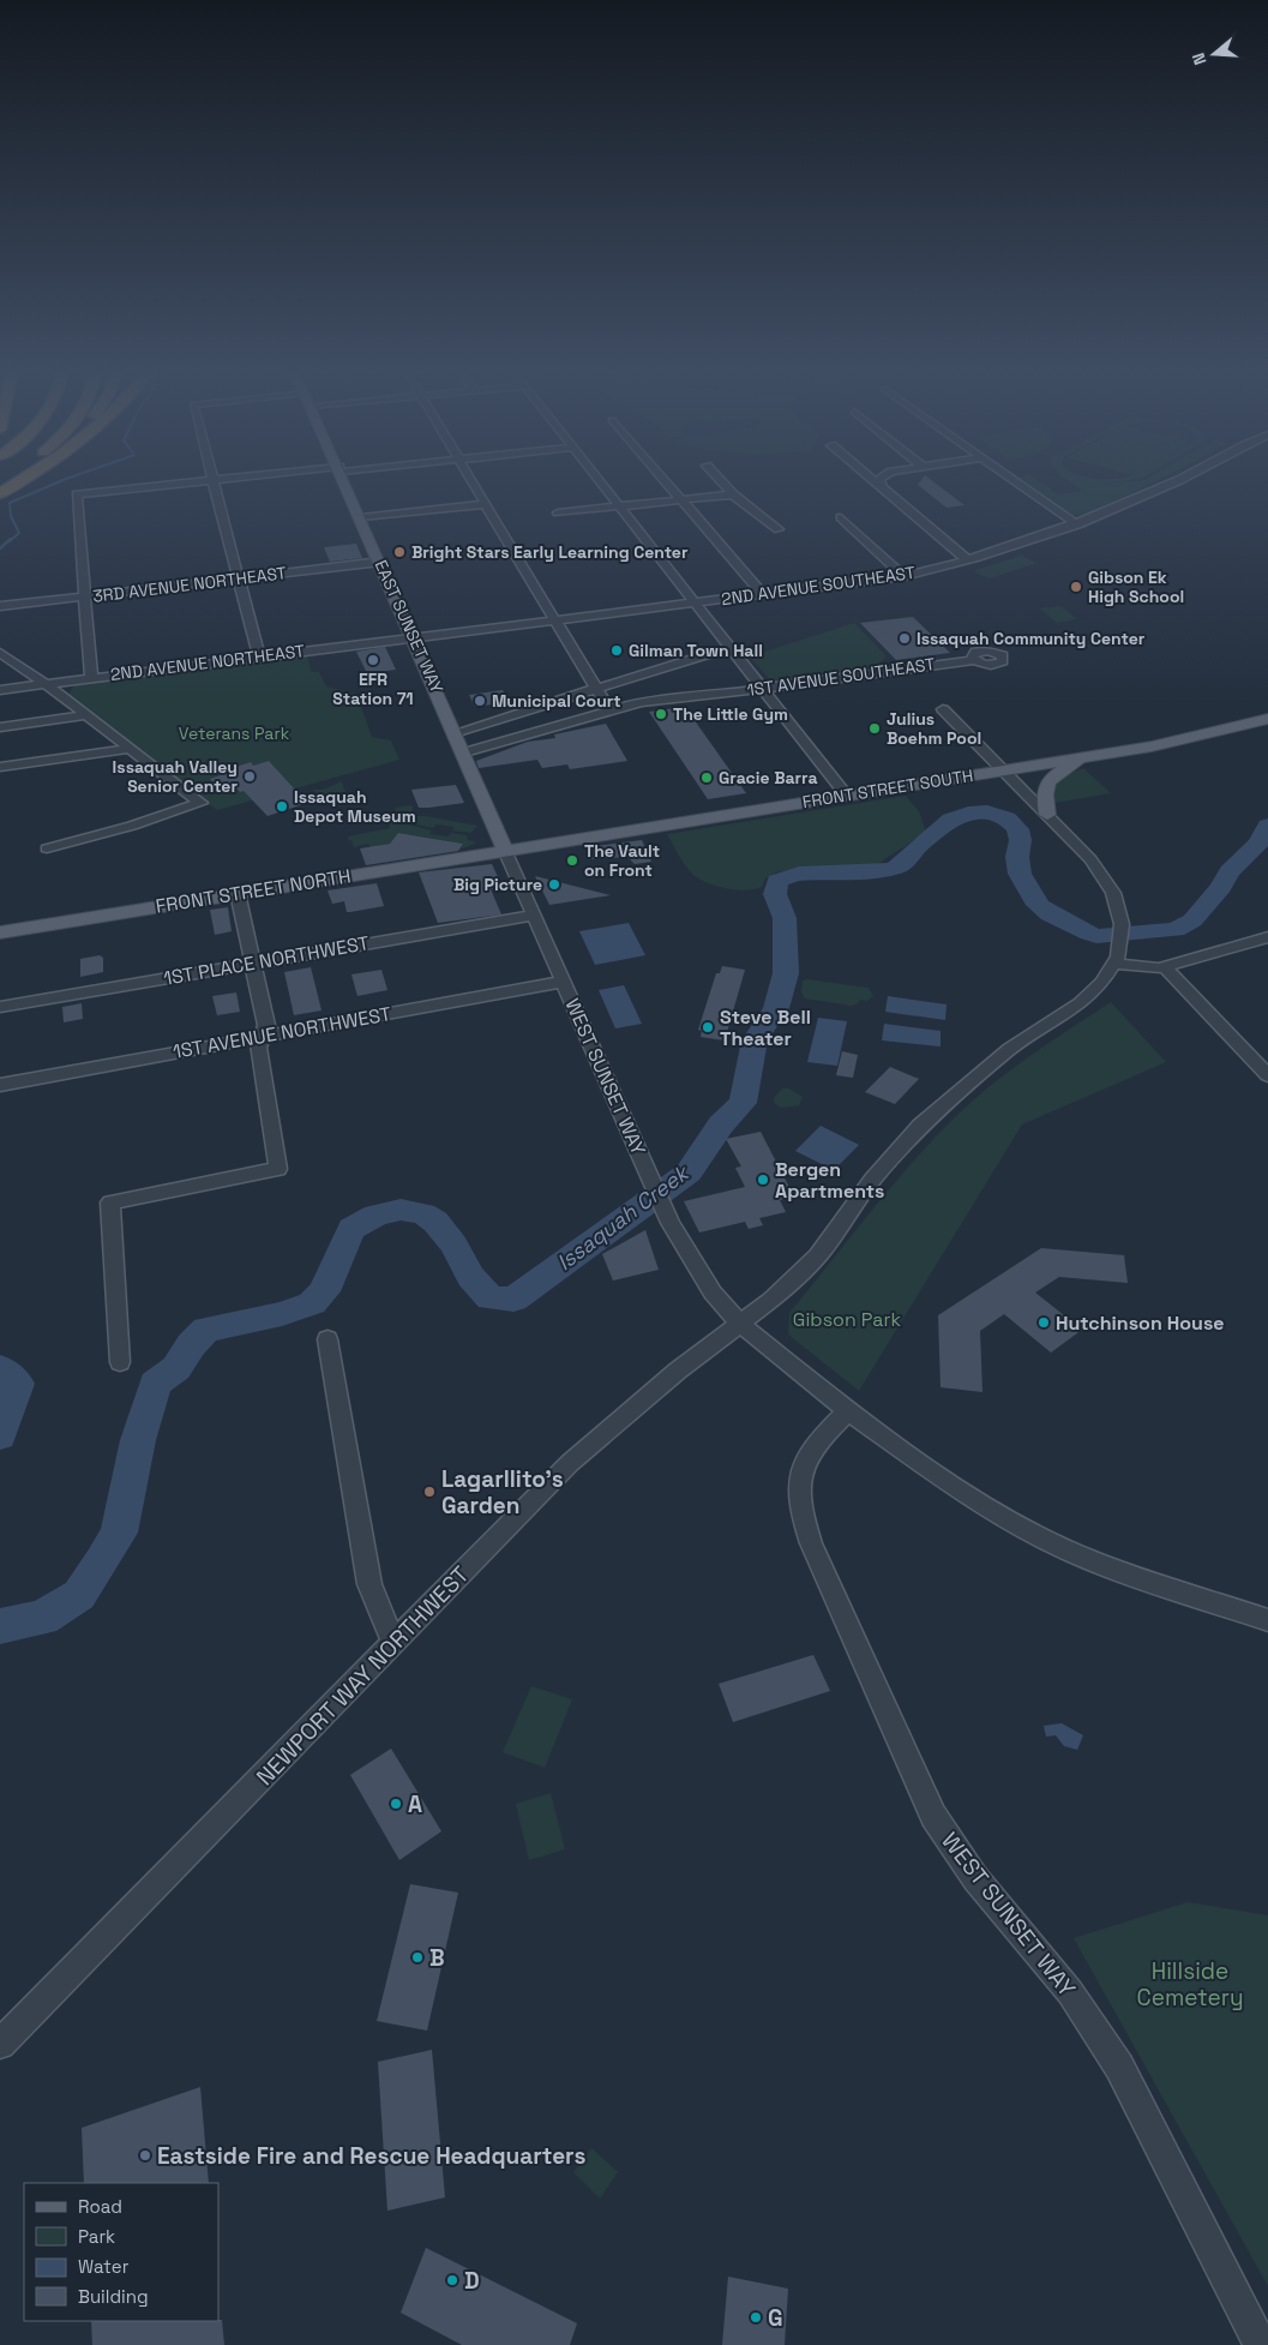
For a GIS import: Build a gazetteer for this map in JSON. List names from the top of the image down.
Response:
{
  "streets": {
    "main road": ["EAST SUNSET WAY", "FRONT STREET SOUTH", "FRONT STREET NORTH"],
    "street": [
      "3RD AVENUE NORTHEAST",
      "2ND AVENUE SOUTHEAST",
      "2ND AVENUE NORTHEAST",
      "1ST AVENUE SOUTHEAST",
      "1ST PLACE NORTHWEST",
      "1ST AVENUE NORTHWEST",
      "WEST SUNSET WAY",
      "NEWPORT WAY NORTHWEST"
    ]
  },
  "crossings": [
    ["3RD AVENUE NORTHEAST", "EAST SUNSET WAY"],
    ["2ND AVENUE SOUTHEAST", "EAST SUNSET WAY"],
    ["2ND AVENUE SOUTHEAST", "2ND AVENUE NORTHEAST"],
    ["EAST SUNSET WAY", "2ND AVENUE NORTHEAST"],
    ["EAST SUNSET WAY", "1ST AVENUE SOUTHEAST"],
    ["EAST SUNSET WAY", "FRONT STREET SOUTH"],
    ["EAST SUNSET WAY", "FRONT STREET NORTH"],
    ["EAST SUNSET WAY", "WEST SUNSET WAY"],
    ["FRONT STREET SOUTH", "FRONT STREET NORTH"],
    ["FRONT STREET SOUTH", "WEST SUNSET WAY"],
    ["FRONT STREET NORTH", "WEST SUNSET WAY"],
    ["1ST PLACE NORTHWEST", "WEST SUNSET WAY"],
    ["1ST AVENUE NORTHWEST", "WEST SUNSET WAY"],
    ["WEST SUNSET WAY", "NEWPORT WAY NORTHWEST"]
  ],
  "water": ["Issaquah Creek"],
  "parks": ["Veterans Park", "Gibson Park", "Hillside Cemetery"],
  "places": [
    "Bright Stars Early Learning Center",
    "Gibson Ek High School",
    "Issaquah Community Center",
    "Gilman Town Hall",
    "EFR Station 71",
    "Municipal Court",
    "The Little Gym",
    "Julius Boehm Pool",
    "Issaquah Valley Senior Center",
    "Gracie Barra",
    "Issaquah Depot Museum",
    "The Vault on Front",
    "Big Picture",
    "Steve Bell Theater",
    "Bergen Apartments",
    "Hutchinson House",
    "Lagarllito's Garden",
    "A",
    "B",
    "Eastside Fire and Rescue Headquarters",
    "D",
    "G"
  ],
  "legend": [
    "Road",
    "Park",
    "Water",
    "Building"
  ],
  "north": "left"
}
